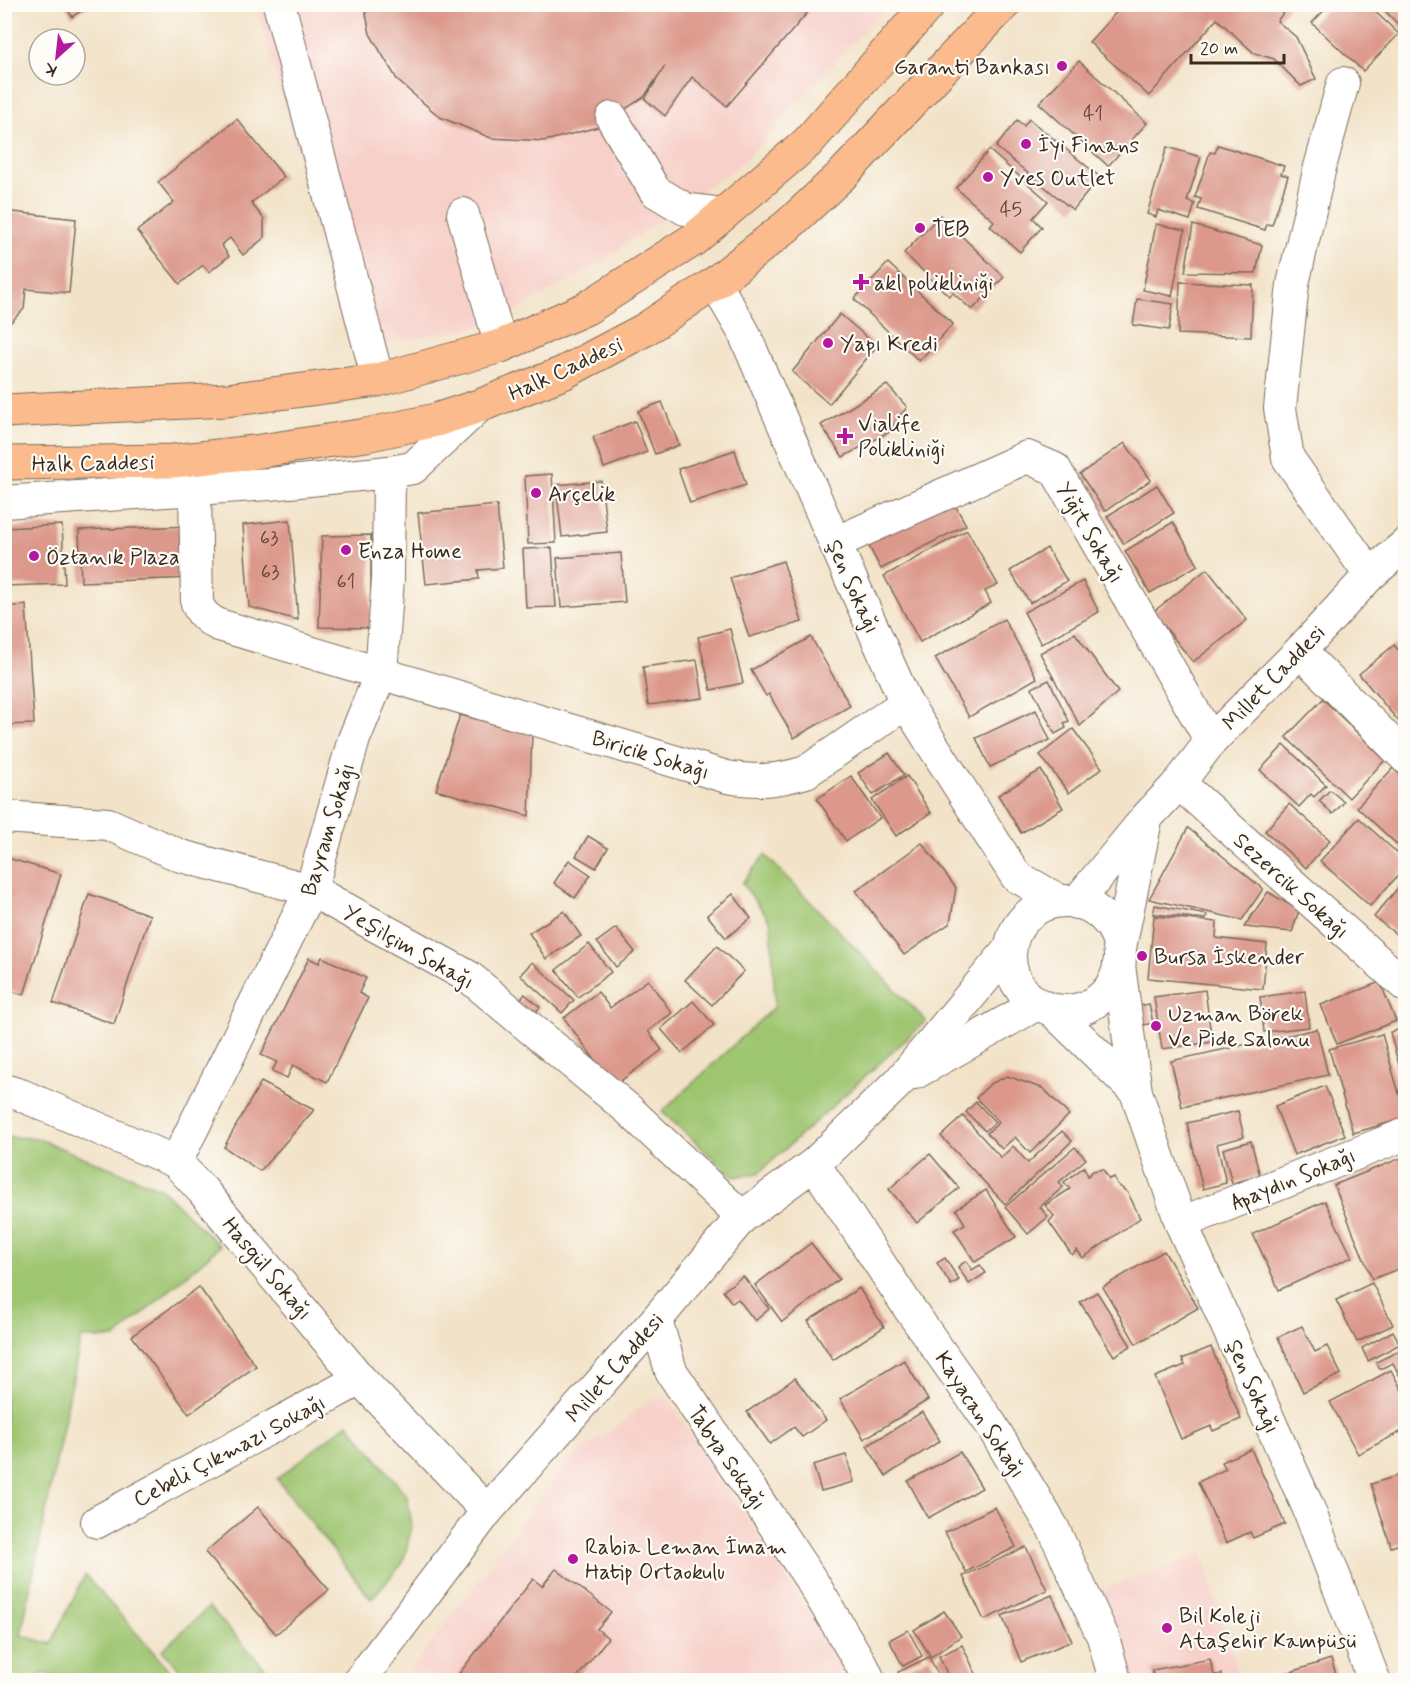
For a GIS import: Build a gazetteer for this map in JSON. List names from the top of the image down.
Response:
{
  "streets": {
    "main road": ["Halk Caddesi"],
    "street": [
      "Yiğit Sokağı",
      "Şen Sokağı",
      "Millet Caddesi",
      "Biricik Sokağı",
      "Bayram Sokağı",
      "Sezercik Sokağı",
      "Yeşilçim Sokağı",
      "Apaydın Sokağı",
      "Hasgül Sokağı",
      "Kayacan Sokağı",
      "Cebeli Çıkmazı Sokağı",
      "Tabya Sokağı"
    ]
  },
  "crossings": [
    ["Halk Caddesi", "Şen Sokağı"],
    ["Yiğit Sokağı", "Şen Sokağı"],
    ["Yiğit Sokağı", "Millet Caddesi"],
    ["Şen Sokağı", "Millet Caddesi"],
    ["Şen Sokağı", "Biricik Sokağı"],
    ["Şen Sokağı", "Apaydın Sokağı"],
    ["Millet Caddesi", "Sezercik Sokağı"],
    ["Millet Caddesi", "Yeşilçim Sokağı"],
    ["Millet Caddesi", "Hasgül Sokağı"],
    ["Millet Caddesi", "Kayacan Sokağı"],
    ["Millet Caddesi", "Tabya Sokağı"],
    ["Biricik Sokağı", "Bayram Sokağı"],
    ["Bayram Sokağı", "Yeşilçim Sokağı"],
    ["Bayram Sokağı", "Hasgül Sokağı"],
    ["Hasgül Sokağı", "Cebeli Çıkmazı Sokağı"]
  ],
  "places": {
    "other": [
      "Garanti Bankası",
      "İyi Finans",
      "Yves Outlet",
      "TEB",
      "Yapı Kredi",
      "Arçelik",
      "Enza Home",
      "Öztanık Plaza",
      "Bursa İskender",
      "Uzman Börek Ve Pide Salonu",
      "Rabia Leman İmam Hatip Ortaokulu",
      "Bil Koleji Ataşehir Kampüsü"
    ],
    "health": ["akl polikliniği", "Vialife Polikliniği"]
  },
  "house_numbers": [
    "41",
    "45",
    "63",
    "63",
    "61"
  ],
  "scale_bar": "20 m",
  "north": "bottom left"
}
